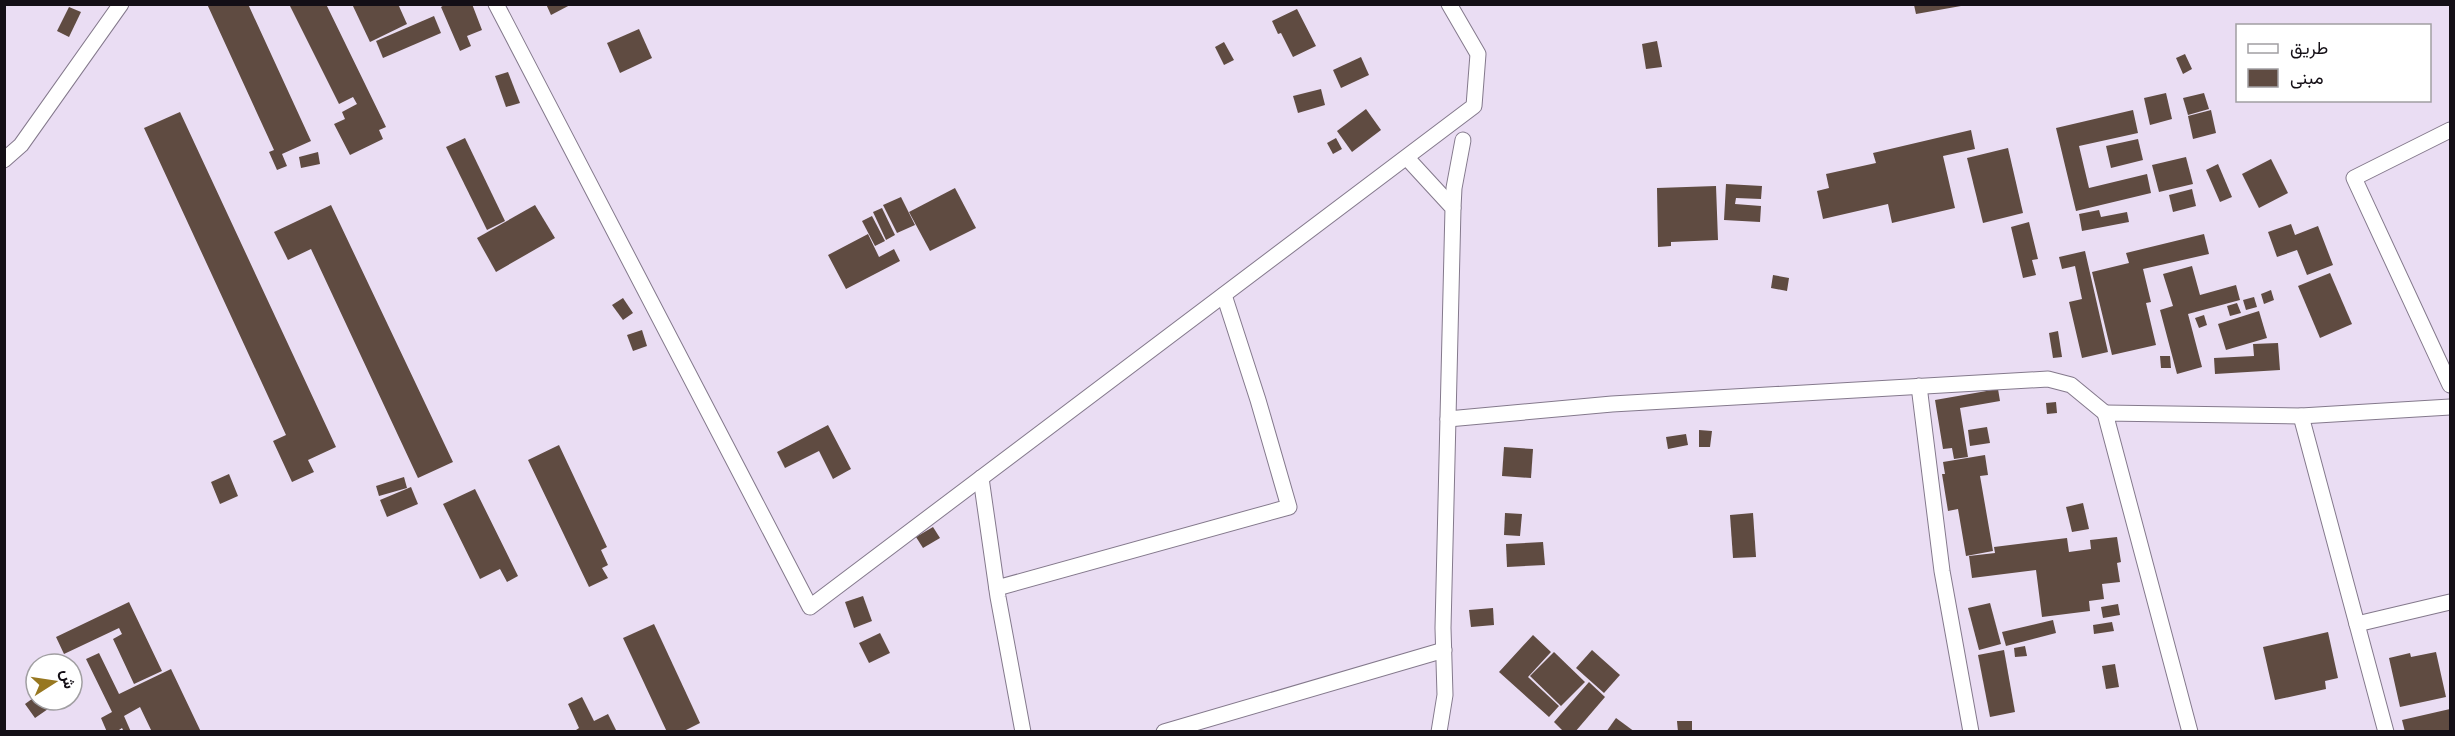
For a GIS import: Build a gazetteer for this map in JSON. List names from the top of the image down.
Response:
{
  "legend": ["طريق", "مبنى"],
  "north": "right"
}
